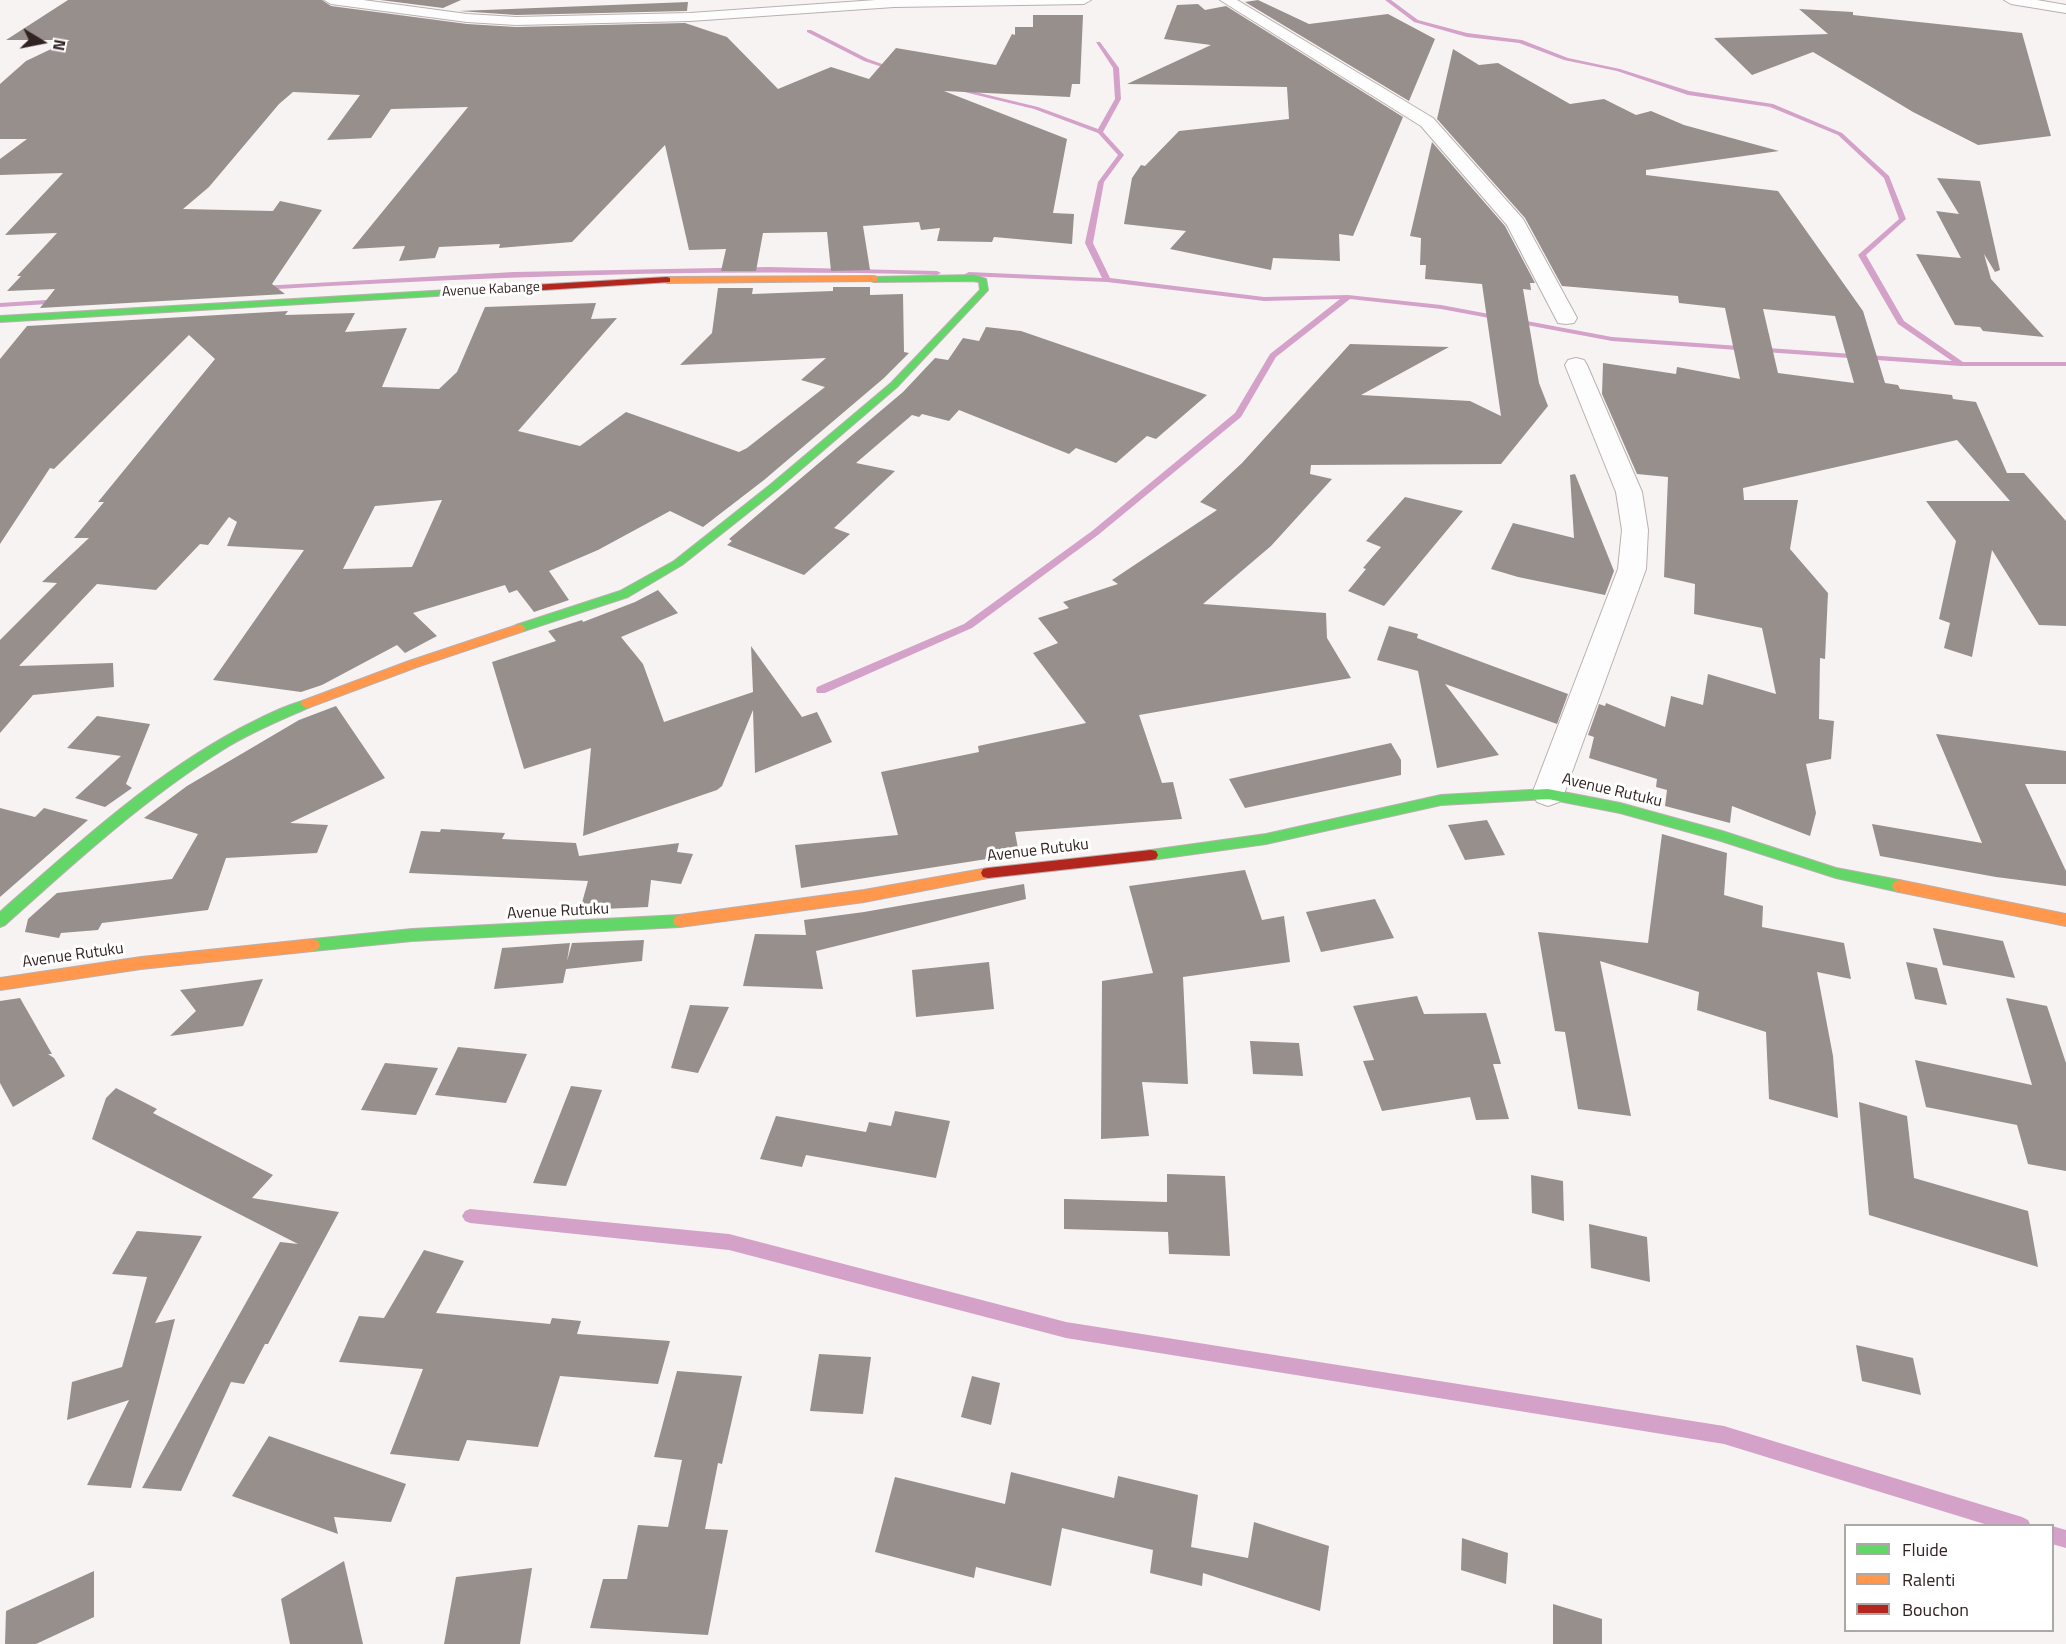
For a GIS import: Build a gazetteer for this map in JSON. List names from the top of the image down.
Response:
{
  "streets": {
    "street": ["Avenue Kabange", "Avenue Rutuku"]
  },
  "legend": ["Fluide", "Ralenti", "Bouchon"],
  "north": "right"
}
